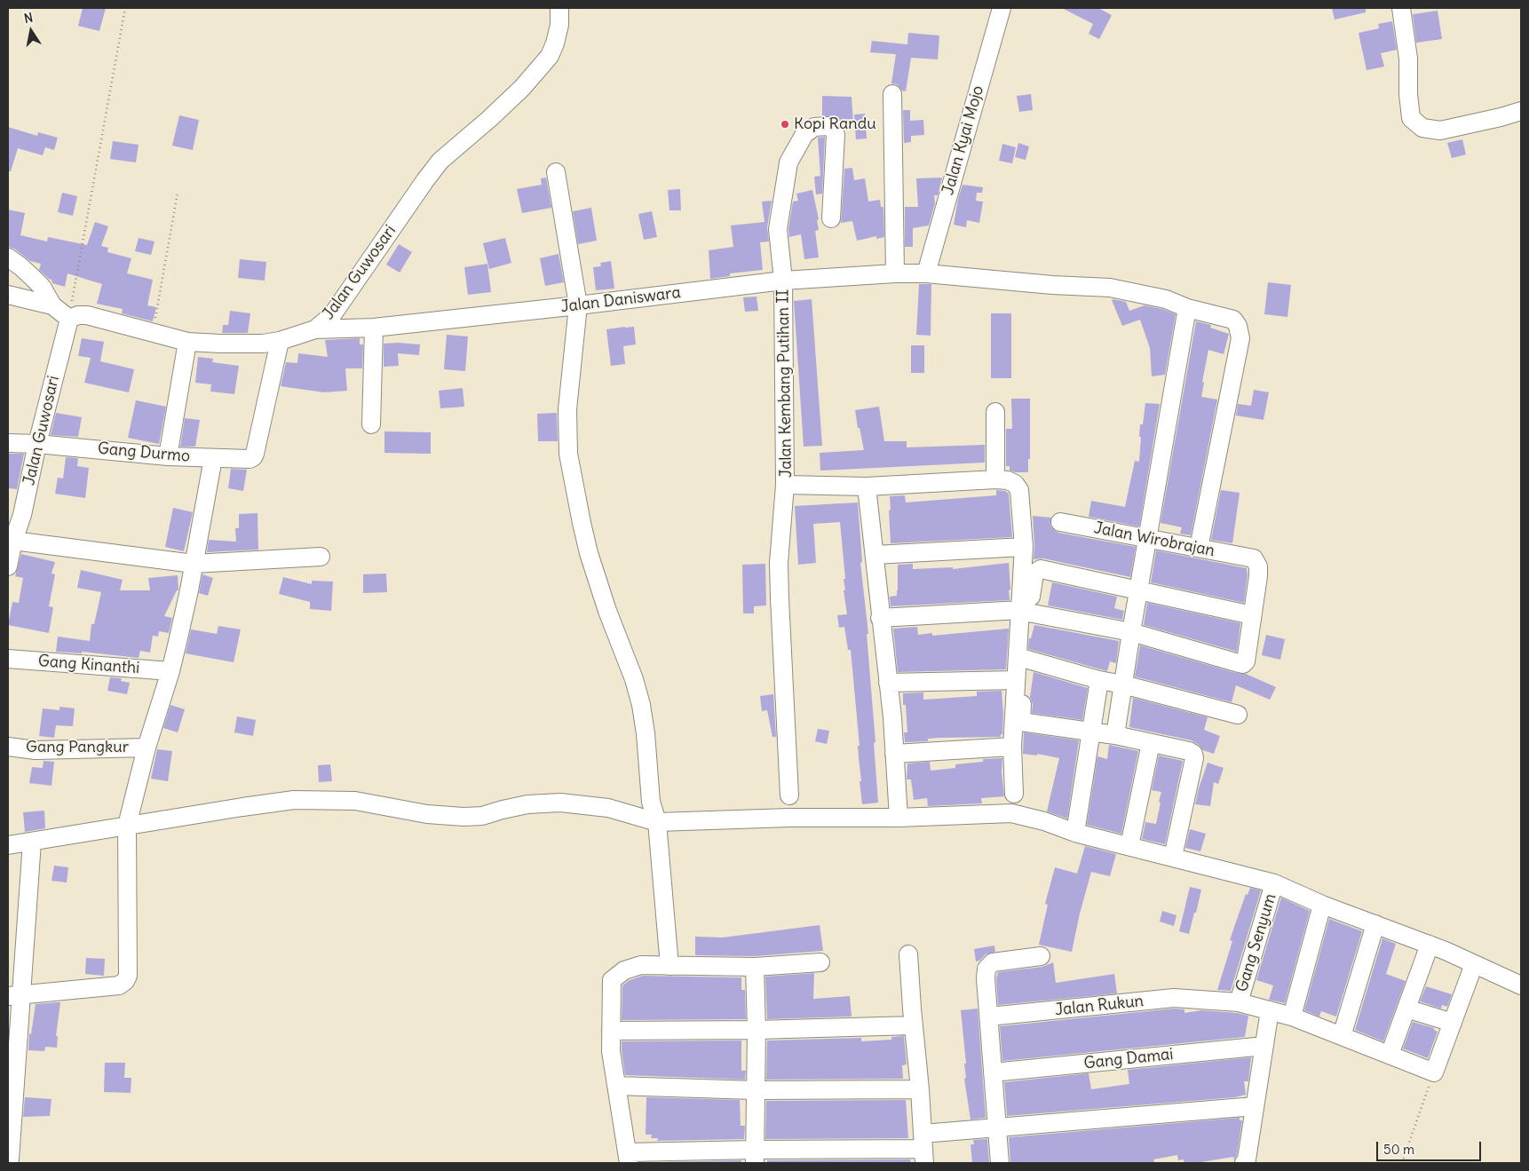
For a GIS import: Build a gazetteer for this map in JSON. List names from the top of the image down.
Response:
{
  "streets": {
    "street": [
      "Jalan Kyai Mojo",
      "Jalan Guwosari",
      "Jalan Daniswara",
      "Jalan Kembang Putihan II",
      "Gang Durmo",
      "Jalan Wirobrajan",
      "Gang Kinanthi",
      "Gang Pangkur",
      "Gang Senyum",
      "Jalan Rukun",
      "Gang Damai"
    ]
  },
  "crossings": [
    ["Jalan Kyai Mojo", "Jalan Daniswara"],
    ["Jalan Guwosari", "Jalan Daniswara"],
    ["Jalan Guwosari", "Gang Durmo"],
    ["Jalan Daniswara", "Jalan Kembang Putihan II"],
    ["Jalan Daniswara", "Jalan Wirobrajan"],
    ["Gang Senyum", "Jalan Rukun"]
  ],
  "places": ["Kopi Randu"],
  "scale_bar": "50 m",
  "north": "top"
}
